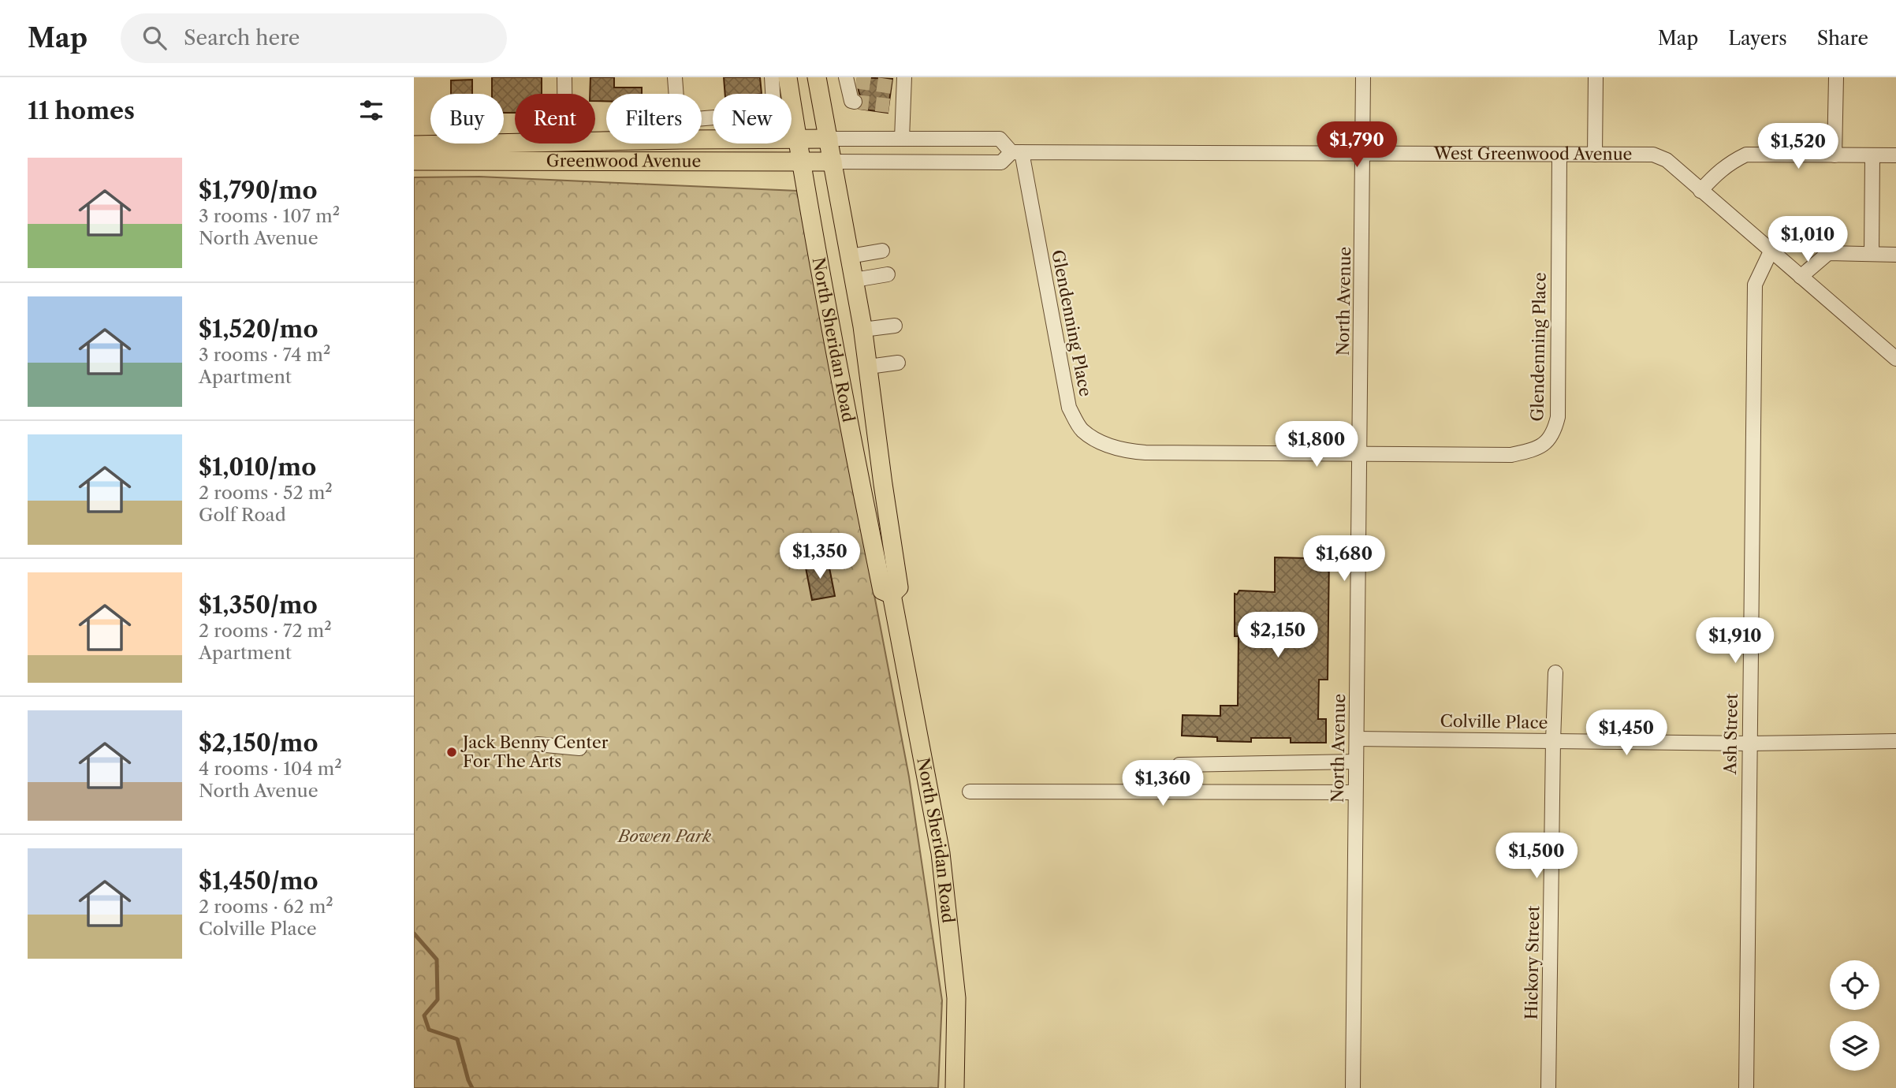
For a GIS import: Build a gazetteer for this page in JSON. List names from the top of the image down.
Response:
{
  "streets": {
    "main road": ["Greenwood Avenue", "North Sheridan Road"],
    "street": [
      "West Greenwood Avenue",
      "North Avenue",
      "Glendenning Place",
      "Colville Place",
      "Ash Street",
      "Hickory Street"
    ]
  },
  "crossings": [
    ["West Greenwood Avenue", "Greenwood Avenue"],
    ["West Greenwood Avenue", "North Avenue"],
    ["West Greenwood Avenue", "Glendenning Place"],
    ["West Greenwood Avenue", "North Sheridan Road"],
    ["West Greenwood Avenue", "Ash Street"],
    ["Greenwood Avenue", "North Sheridan Road"],
    ["North Avenue", "Glendenning Place"],
    ["North Avenue", "Colville Place"],
    ["Colville Place", "Ash Street"],
    ["Colville Place", "Hickory Street"]
  ],
  "parks": ["Bowen Park"],
  "places": ["Jack Benny Center For The Arts"],
  "page": {
    "header": "Map",
    "search": "Search here",
    "nav": ["Map", "Layers", "Share"],
    "heading": "11 homes",
    "chip": [
      "Buy",
      "Rent",
      "Filters",
      "New"
    ],
    "price": [
      "$1,790",
      "$1,520",
      "$1,010",
      "$1,800",
      "$1,350",
      "$1,680",
      "$2,150",
      "$1,910",
      "$1,450",
      "$1,360",
      "$1,500"
    ],
    "list": [
      {
        "name": "$1,790/mo",
        "note": "3 rooms · 107 m² · North Avenue"
      },
      {
        "name": "$1,520/mo",
        "note": "3 rooms · 74 m² · Apartment"
      },
      {
        "name": "$1,010/mo",
        "note": "2 rooms · 52 m² · Golf Road"
      },
      {
        "name": "$1,350/mo",
        "note": "2 rooms · 72 m² · Apartment"
      },
      {
        "name": "$2,150/mo",
        "note": "4 rooms · 104 m² · North Avenue"
      },
      {
        "name": "$1,450/mo",
        "note": "2 rooms · 62 m² · Colville Place"
      }
    ]
  }
}
